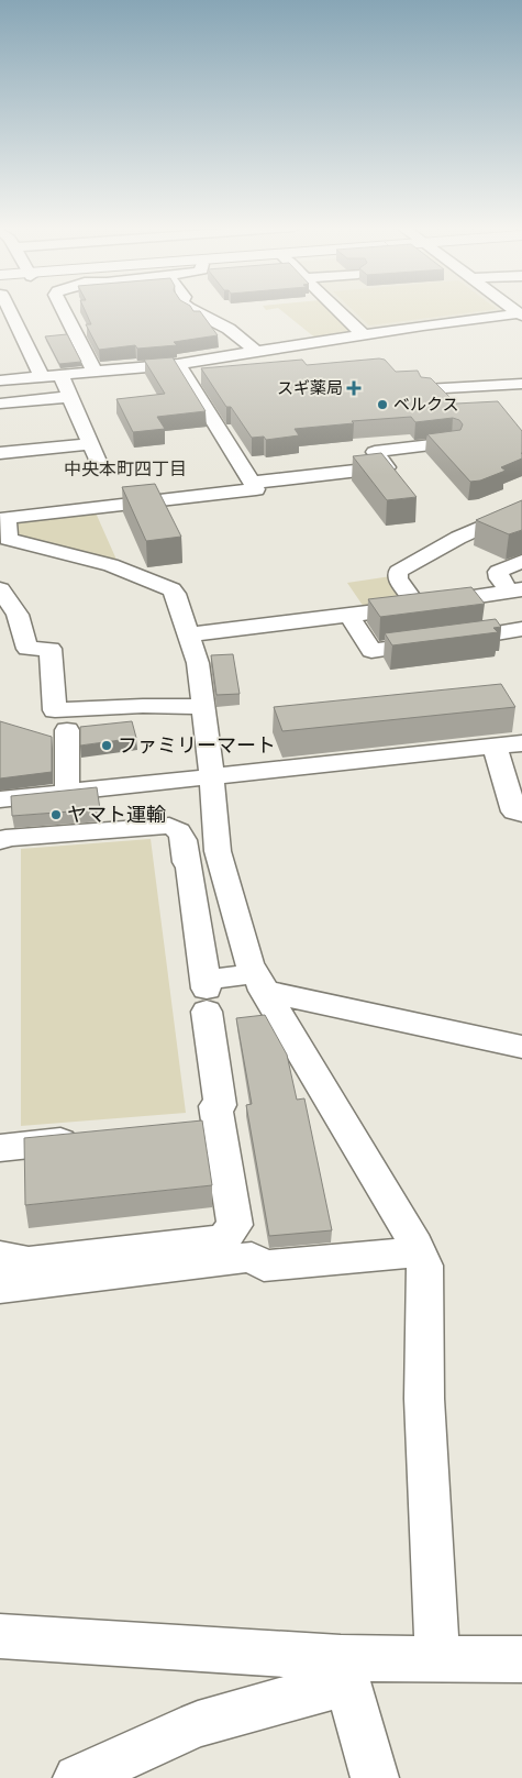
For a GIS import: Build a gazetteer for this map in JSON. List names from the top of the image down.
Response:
{
  "districts": ["中央本町四丁目"],
  "places": {
    "health": ["スギ薬局"],
    "other": ["ベルクス", "ファミリーマート", "ヤマト運輸"]
  }
}
